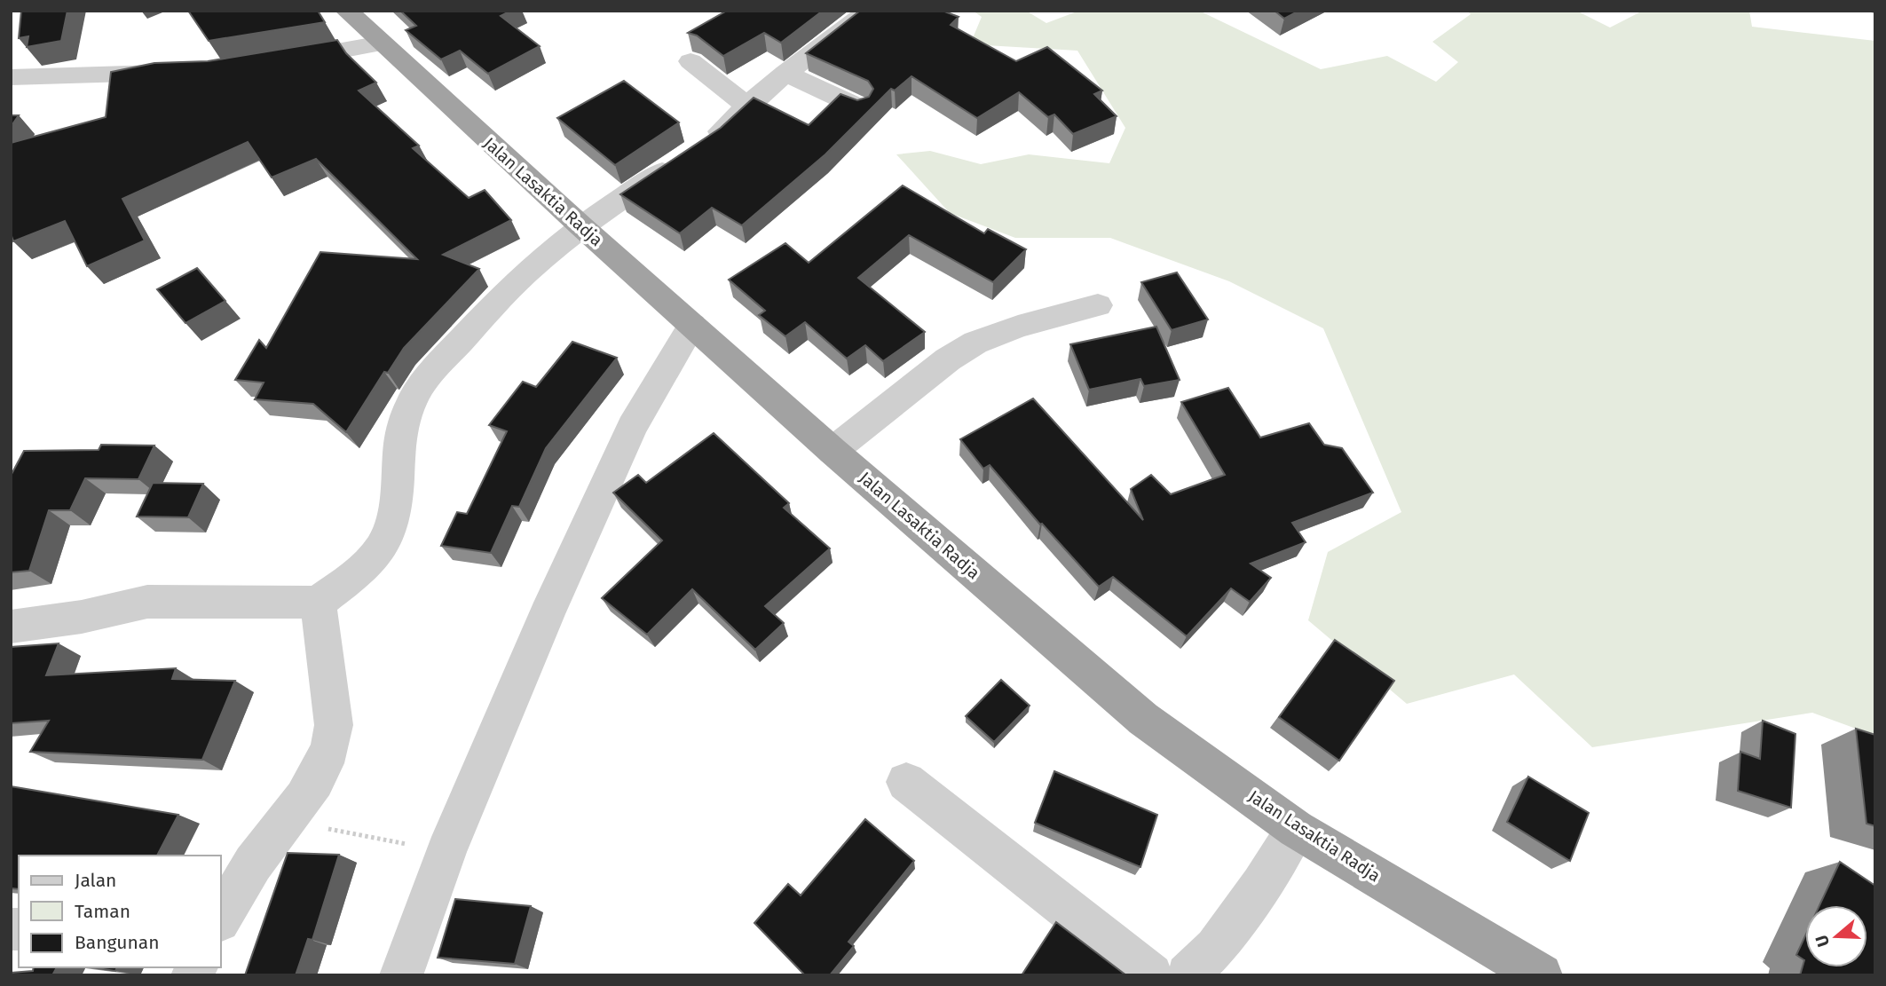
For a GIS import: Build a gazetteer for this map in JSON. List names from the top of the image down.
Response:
{
  "streets": {
    "highway": ["Jalan Lasaktia Radja"]
  },
  "legend": ["Jalan", "Taman", "Bangunan"],
  "north": "left"
}
